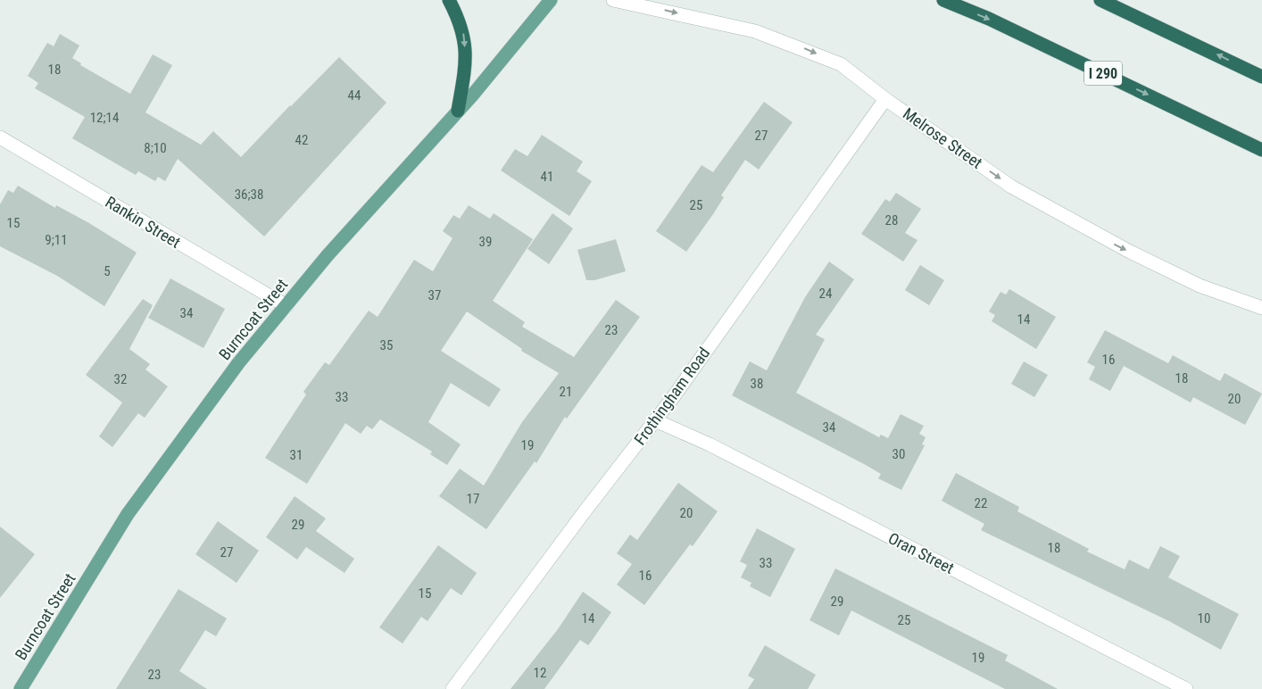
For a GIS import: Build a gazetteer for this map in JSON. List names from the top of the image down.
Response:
{
  "streets": {
    "highway": ["I 290"],
    "main road": ["Burncoat Street"],
    "street": [
      "Melrose Street",
      "Rankin Street",
      "Frothingham Road",
      "Oran Street"
    ]
  },
  "crossings": [
    ["Melrose Street", "Frothingham Road"],
    ["Rankin Street", "Burncoat Street"],
    ["Frothingham Road", "Oran Street"]
  ],
  "one_way": ["Melrose Street"],
  "house_numbers": [
    "18",
    "44",
    "12;14",
    "27",
    "42",
    "8;10",
    "41",
    "36;38",
    "25",
    "28",
    "15",
    "9;11",
    "39",
    "5",
    "24",
    "37",
    "34",
    "14",
    "23",
    "35",
    "16",
    "18",
    "32",
    "38",
    "21",
    "33",
    "20",
    "34",
    "19",
    "30",
    "31",
    "17",
    "22",
    "20",
    "29",
    "18",
    "27",
    "33",
    "16",
    "15",
    "29",
    "14",
    "10",
    "25",
    "19",
    "12",
    "23"
  ]
}
